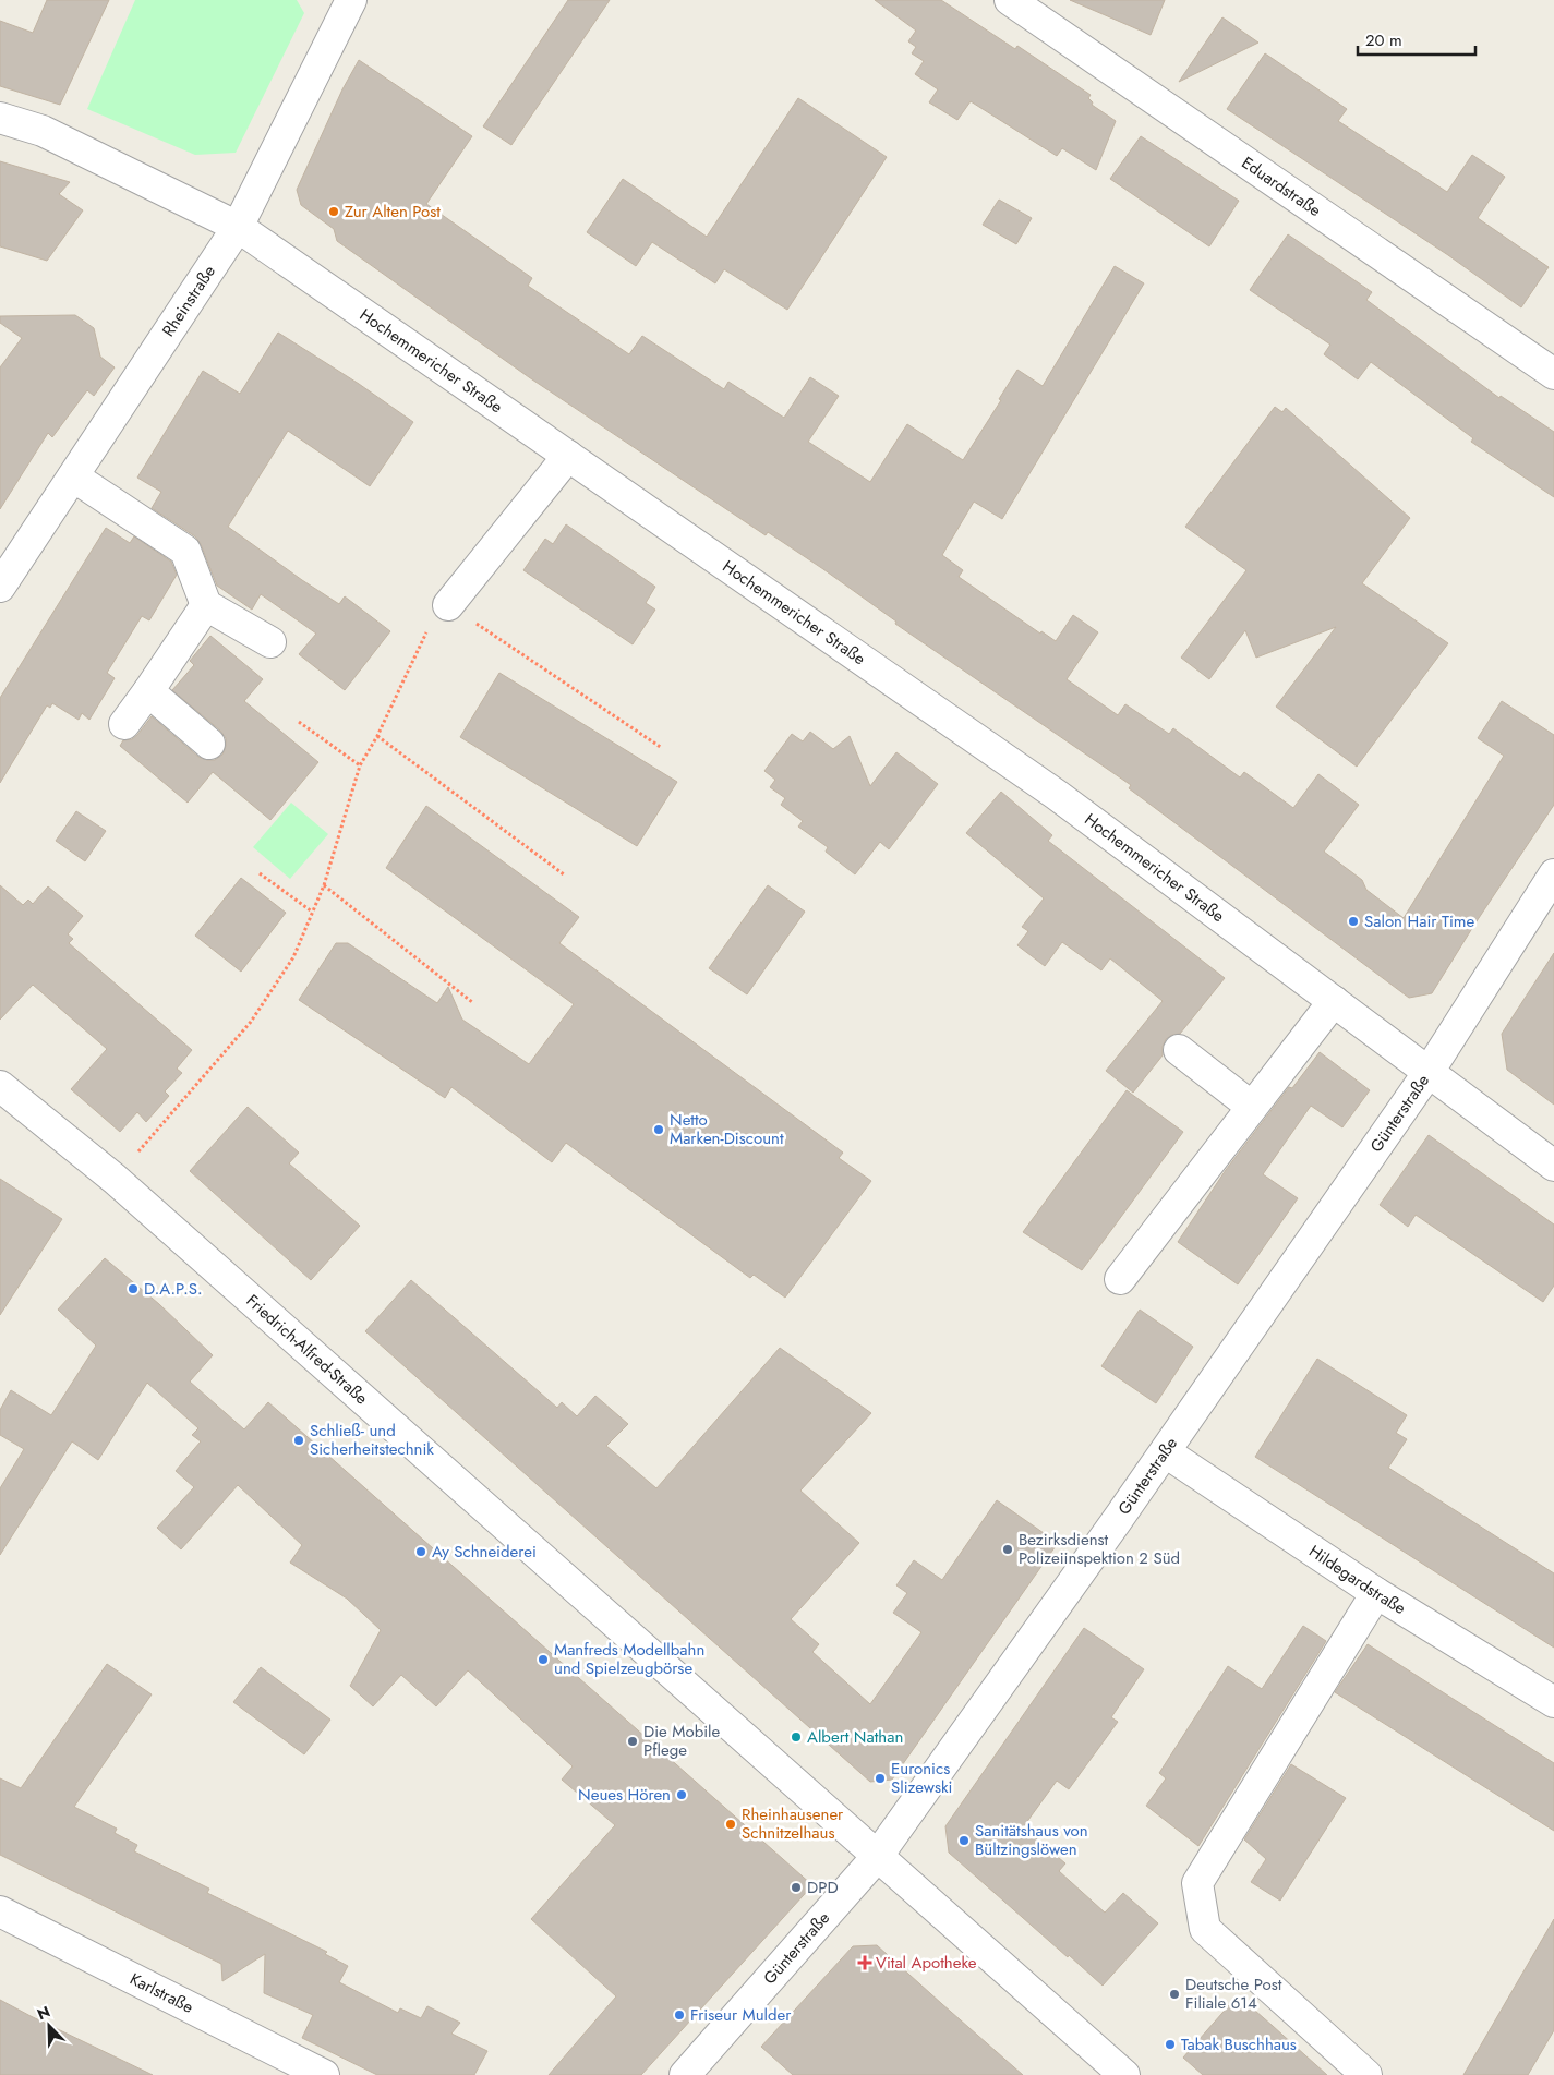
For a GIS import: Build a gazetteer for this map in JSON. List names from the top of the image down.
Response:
{
  "streets": {
    "street": [
      "Eduardstraße",
      "Rheinstraße",
      "Hochemmericher Straße",
      "Günterstraße",
      "Friedrich-Alfred-Straße",
      "Hildegardstraße",
      "Karlstraße"
    ]
  },
  "crossings": [
    ["Rheinstraße", "Hochemmericher Straße"],
    ["Hochemmericher Straße", "Günterstraße"],
    ["Günterstraße", "Friedrich-Alfred-Straße"],
    ["Günterstraße", "Hildegardstraße"]
  ],
  "places": {
    "other": [
      "Zur Alten Post",
      "Salon Hair Time",
      "Netto Marken-Discount",
      "D.A.P.S.",
      "Schließ- und Sicherheitstechnik",
      "Bezirksdienst Polizeiinspektion 2 Süd",
      "Ay Schneiderei",
      "Manfreds Modellbahn und Spielzeugbörse",
      "Albert Nathan",
      "Die Mobile Pflege",
      "Euronics Slizewski",
      "Neues Hören",
      "Rheinhausener Schnitzelhaus",
      "Sanitätshaus von Bültzingslöwen",
      "DPD",
      "Deutsche Post Filiale 614",
      "Friseur Mulder",
      "Tabak Buschhaus"
    ],
    "health": ["Vital Apotheke"]
  },
  "scale_bar": "20 m",
  "north": "top left"
}
